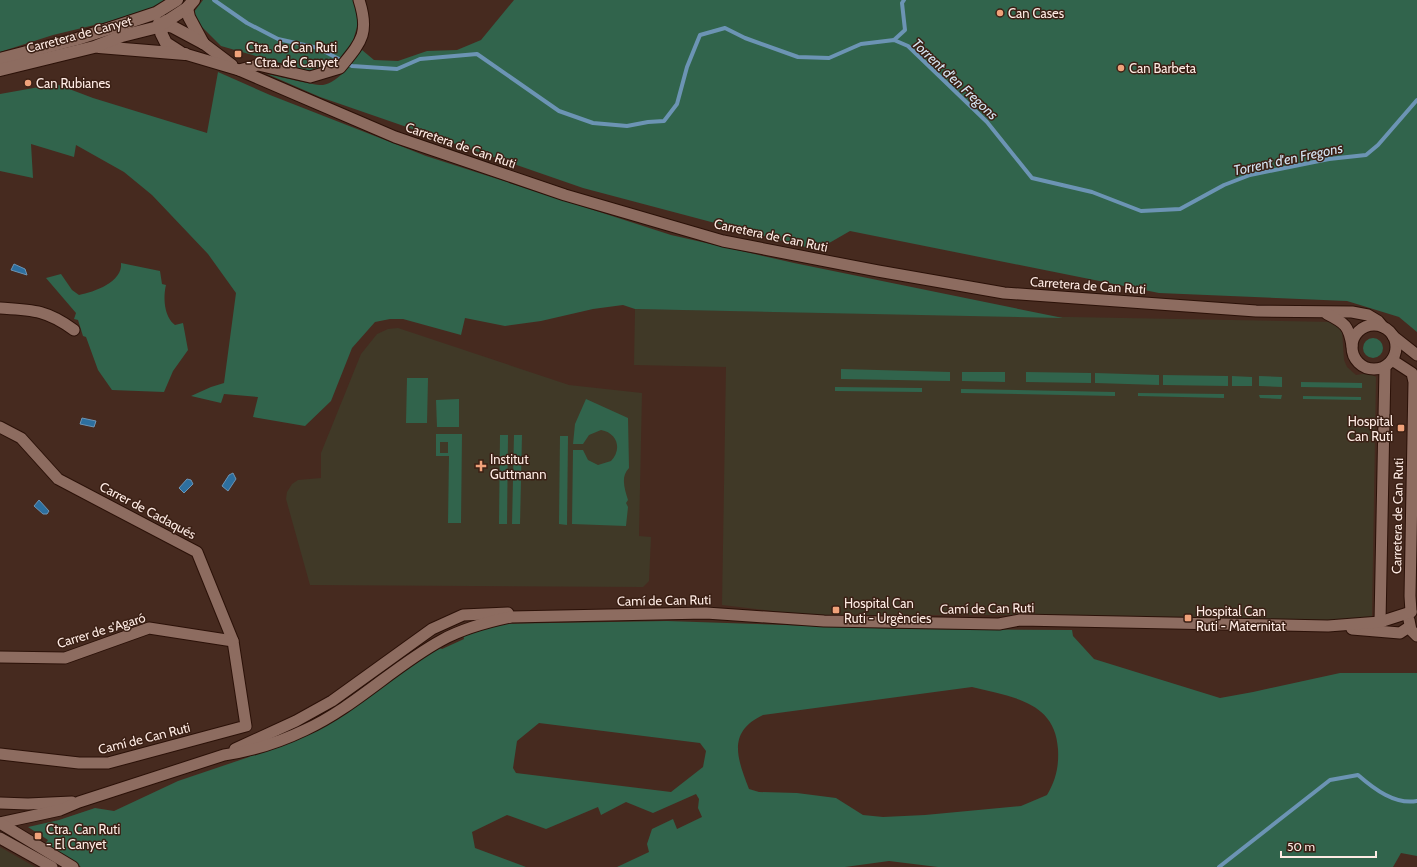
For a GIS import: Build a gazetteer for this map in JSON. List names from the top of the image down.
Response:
{
  "streets": {
    "street": [
      "Carretera de Canyet",
      "Carretera de Can Ruti",
      "Carrer de Cadaqués",
      "Camí de Can Ruti",
      "Carrer de s'Agaró"
    ]
  },
  "crossings": [
    ["Carretera de Can Ruti", "Camí de Can Ruti"],
    ["Carrer de Cadaqués", "Camí de Can Ruti"],
    ["Carrer de Cadaqués", "Carrer de s'Agaró"]
  ],
  "water": ["Torrent d'en Fregons"],
  "places": {
    "other": ["Can Cases", "Can Barbeta", "Can Rubianes"],
    "transit": [
      "Ctra. de Can Ruti - Ctra. de Canyet",
      "Hospital Can Ruti",
      "Hospital Can Ruti - Urgències",
      "Hospital Can Ruti - Maternitat",
      "Ctra. Can Ruti - El Canyet"
    ],
    "health": ["Institut Guttmann"]
  },
  "scale_bar": "50 m"
}
